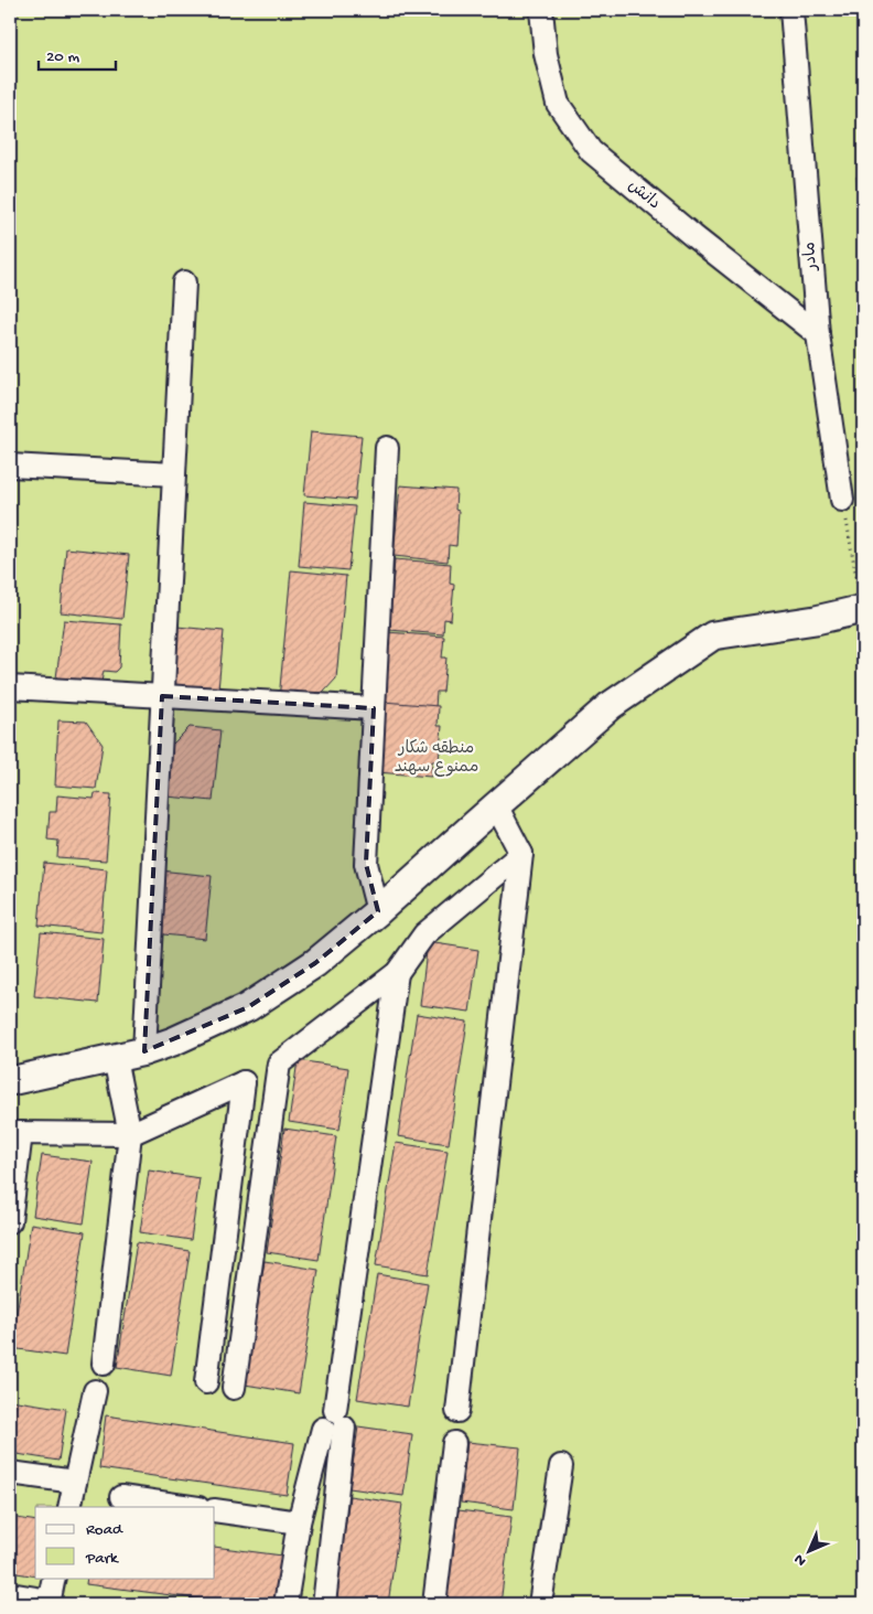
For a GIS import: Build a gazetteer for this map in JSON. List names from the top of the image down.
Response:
{
  "streets": {
    "street": ["دانش", "مادر"]
  },
  "crossings": [
    ["دانش", "مادر"]
  ],
  "parks": ["منطقه شکار ممنوع سهند"],
  "legend": ["Road", "Park"],
  "scale_bar": "20 m",
  "north": "bottom left"
}
